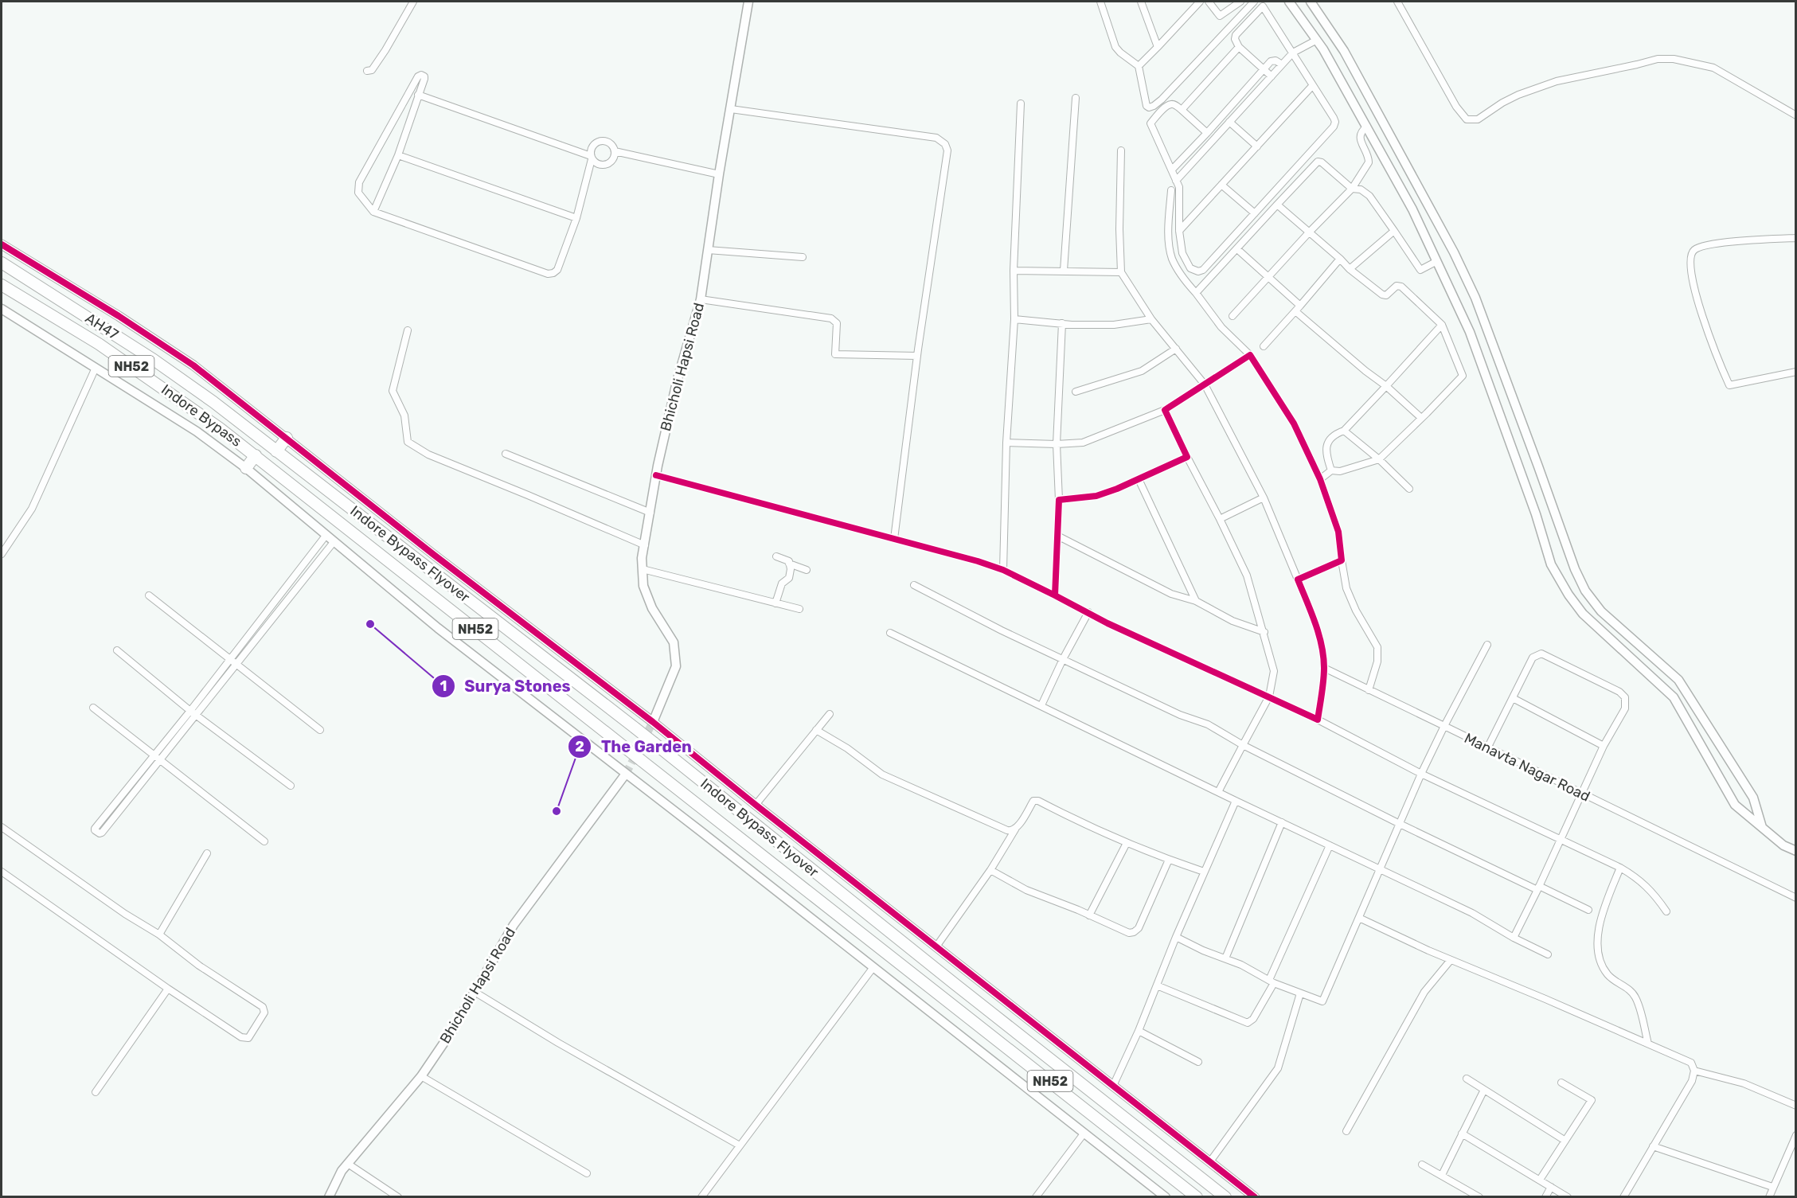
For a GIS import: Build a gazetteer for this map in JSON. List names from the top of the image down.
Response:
{
  "streets": {
    "highway": [
      "AH47",
      "NH52",
      "Indore Bypass",
      "Indore Bypass Flyover"
    ],
    "street": ["Bhicholi Hapsi Road", "Manavta Nagar Road"]
  },
  "crossings": [
    ["AH47", "Indore Bypass Flyover"],
    ["Indore Bypass", "Indore Bypass Flyover"]
  ],
  "places": ["Surya Stones", "The Garden"]
}
